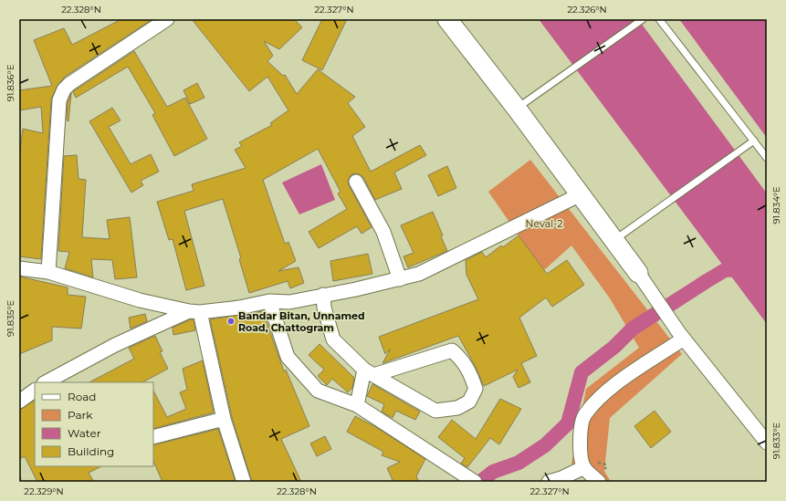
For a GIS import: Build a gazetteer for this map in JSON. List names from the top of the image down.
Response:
{
  "parks": ["Neval-2"],
  "places": ["Bandar Bitan, Unnamed Road, Chattogram"],
  "legend": [
    "Road",
    "Park",
    "Water",
    "Building"
  ],
  "coordinates": [
    "22.328°N",
    "22.327°N",
    "22.326°N",
    "91.836°E",
    "91.834°E",
    "91.835°E",
    "91.833°E",
    "22.329°N"
  ]
}
